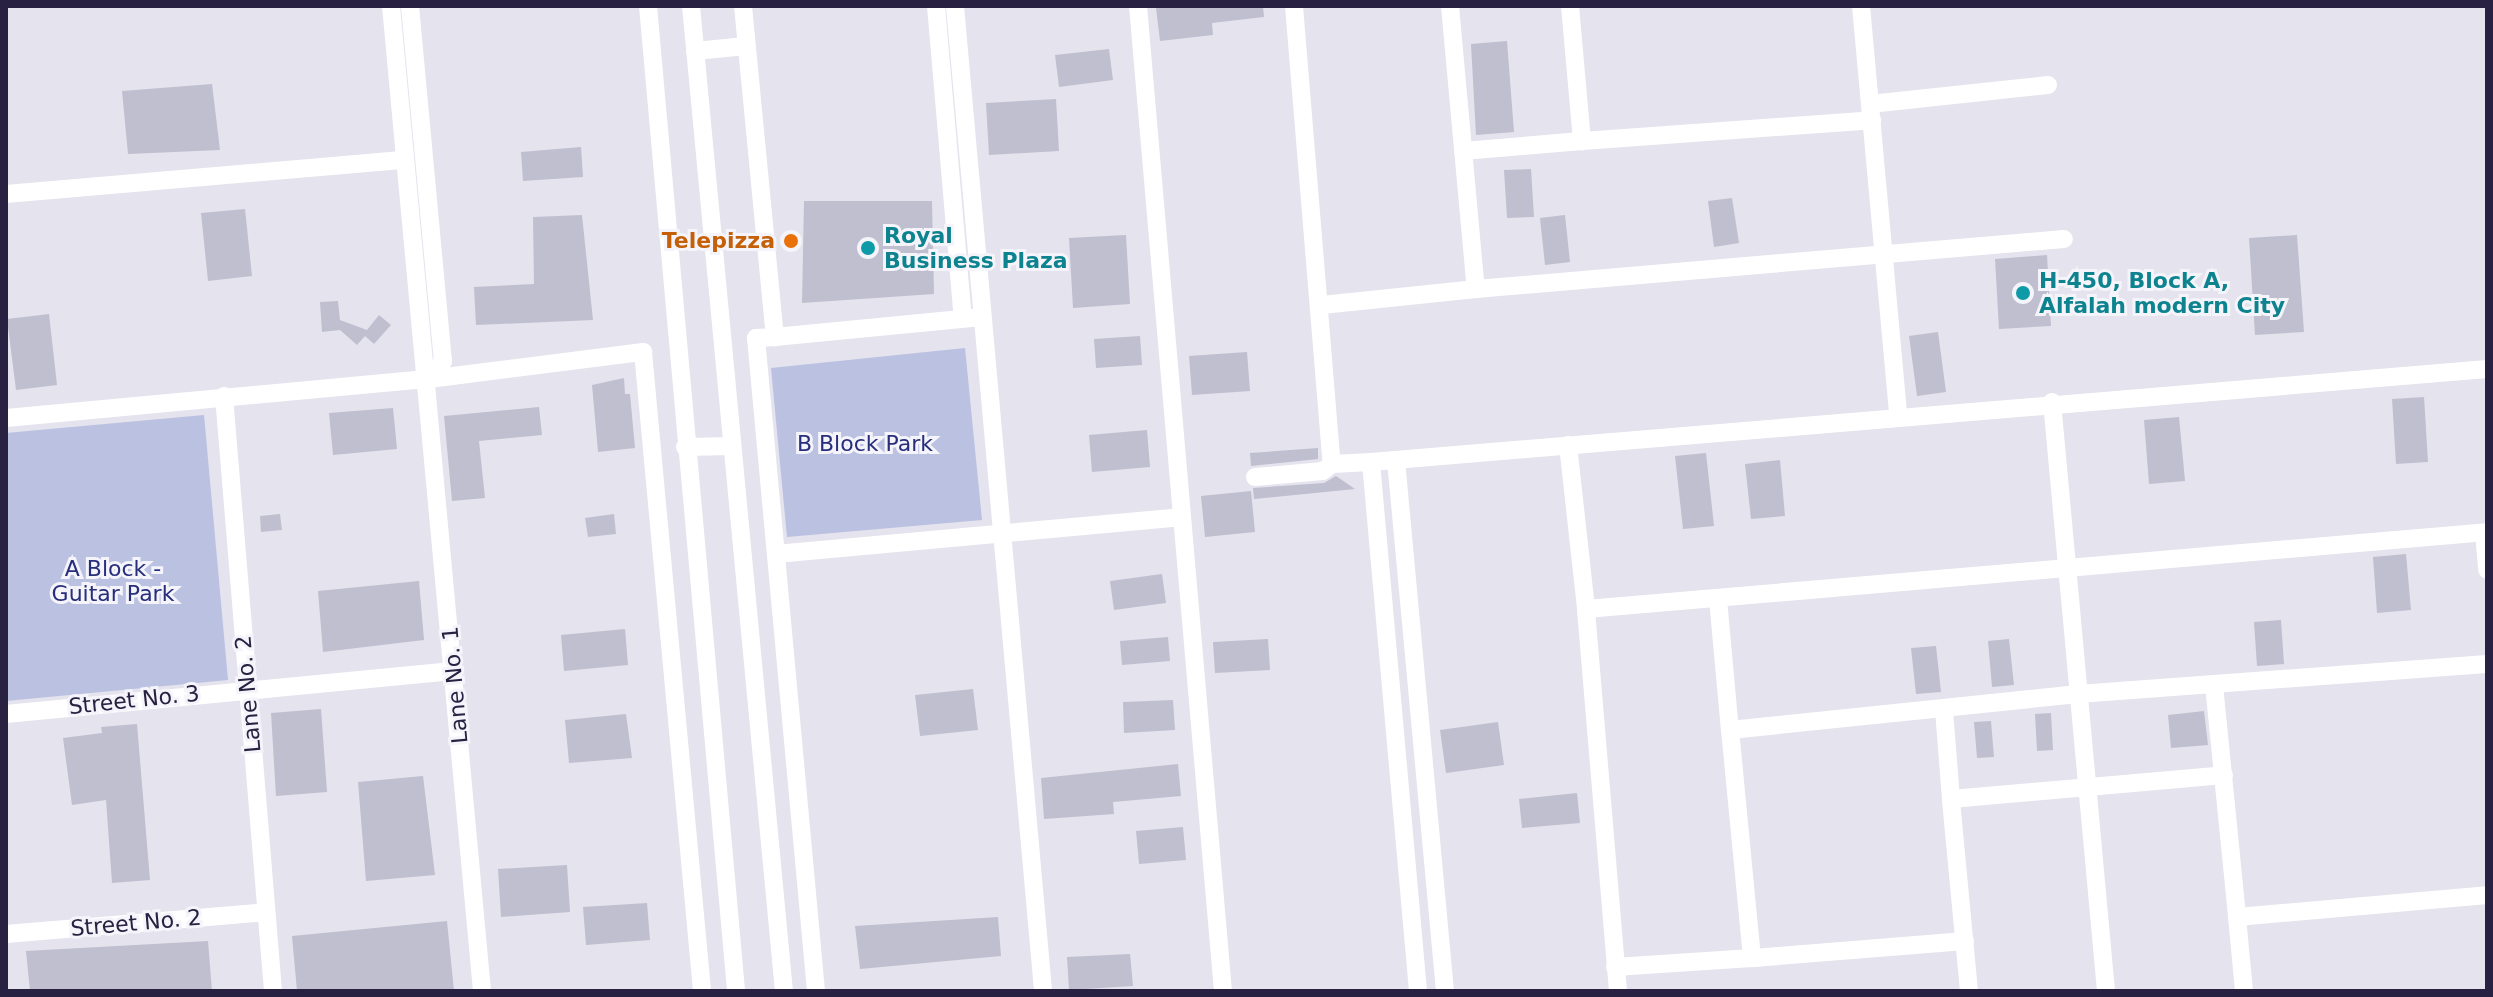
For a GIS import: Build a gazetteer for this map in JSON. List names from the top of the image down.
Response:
{
  "streets": {
    "street": [
      "Lane No. 1",
      "Lane No. 2",
      "Street No. 3",
      "Street No. 2"
    ]
  },
  "crossings": [
    ["Lane No. 1", "Street No. 3"],
    ["Lane No. 2", "Street No. 3"],
    ["Lane No. 2", "Street No. 2"]
  ],
  "parks": ["B Block Park", "A Block - Guitar Park"],
  "places": ["Telepizza", "Royal Business Plaza", "H-450, Block A, Alfalah modern City"]
}
